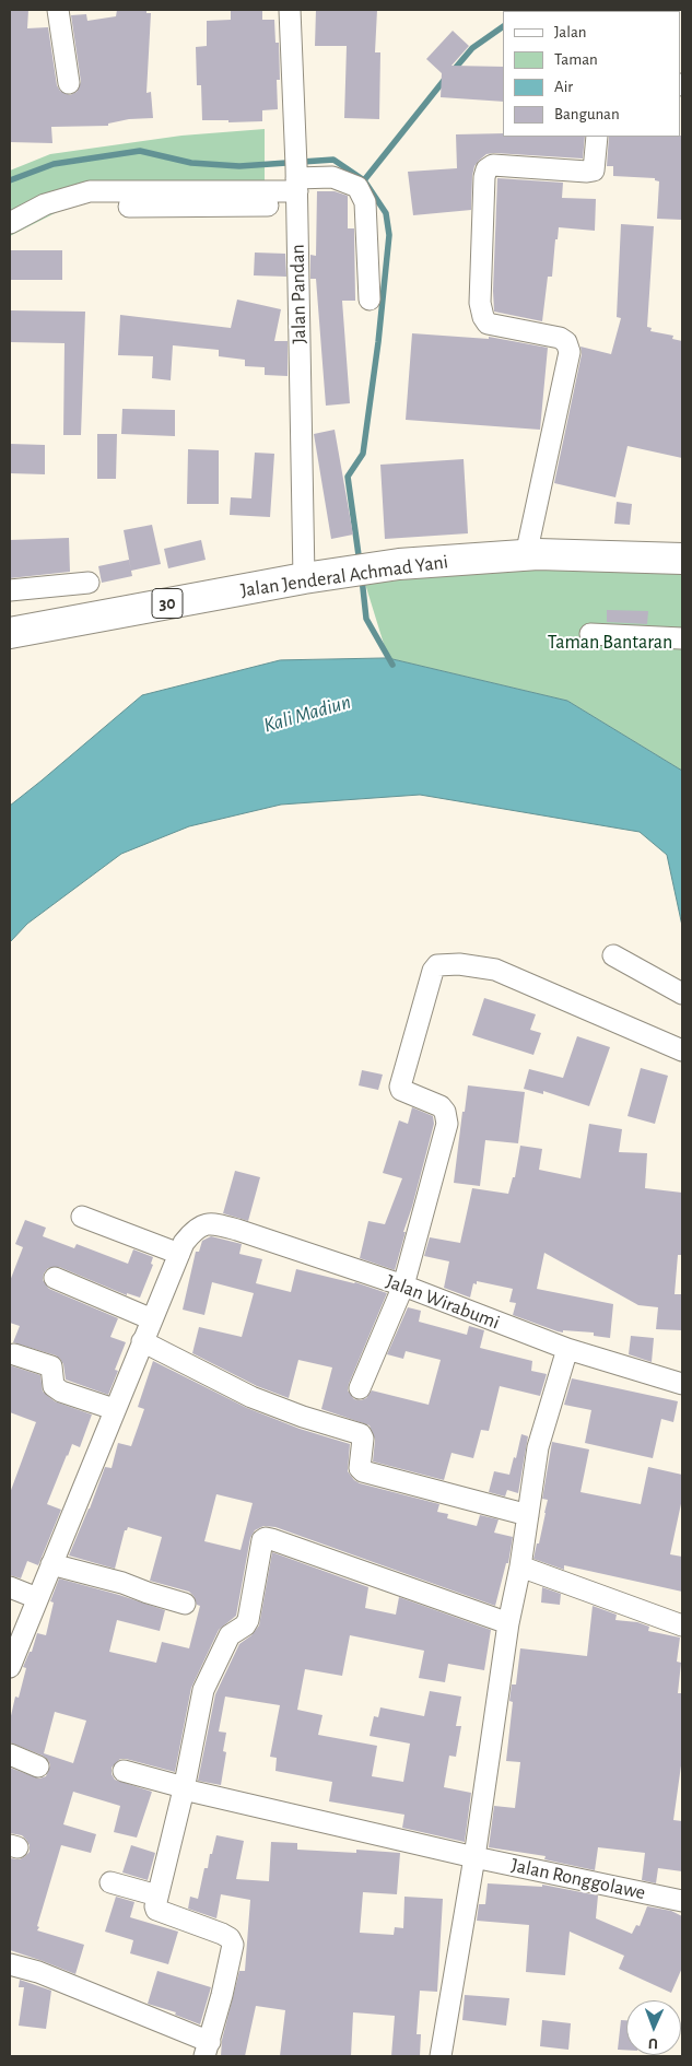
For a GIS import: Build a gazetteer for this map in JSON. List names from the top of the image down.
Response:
{
  "streets": {
    "highway": ["Jalan Jenderal Achmad Yani", "30"],
    "street": ["Jalan Pandan", "Jalan Wirabumi", "Jalan Ronggolawe"]
  },
  "crossings": [
    ["Jalan Pandan", "Jalan Jenderal Achmad Yani"]
  ],
  "water": ["Kali Madiun"],
  "parks": ["Taman Bantaran"],
  "legend": [
    "Jalan",
    "Taman",
    "Air",
    "Bangunan"
  ],
  "north": "bottom"
}
